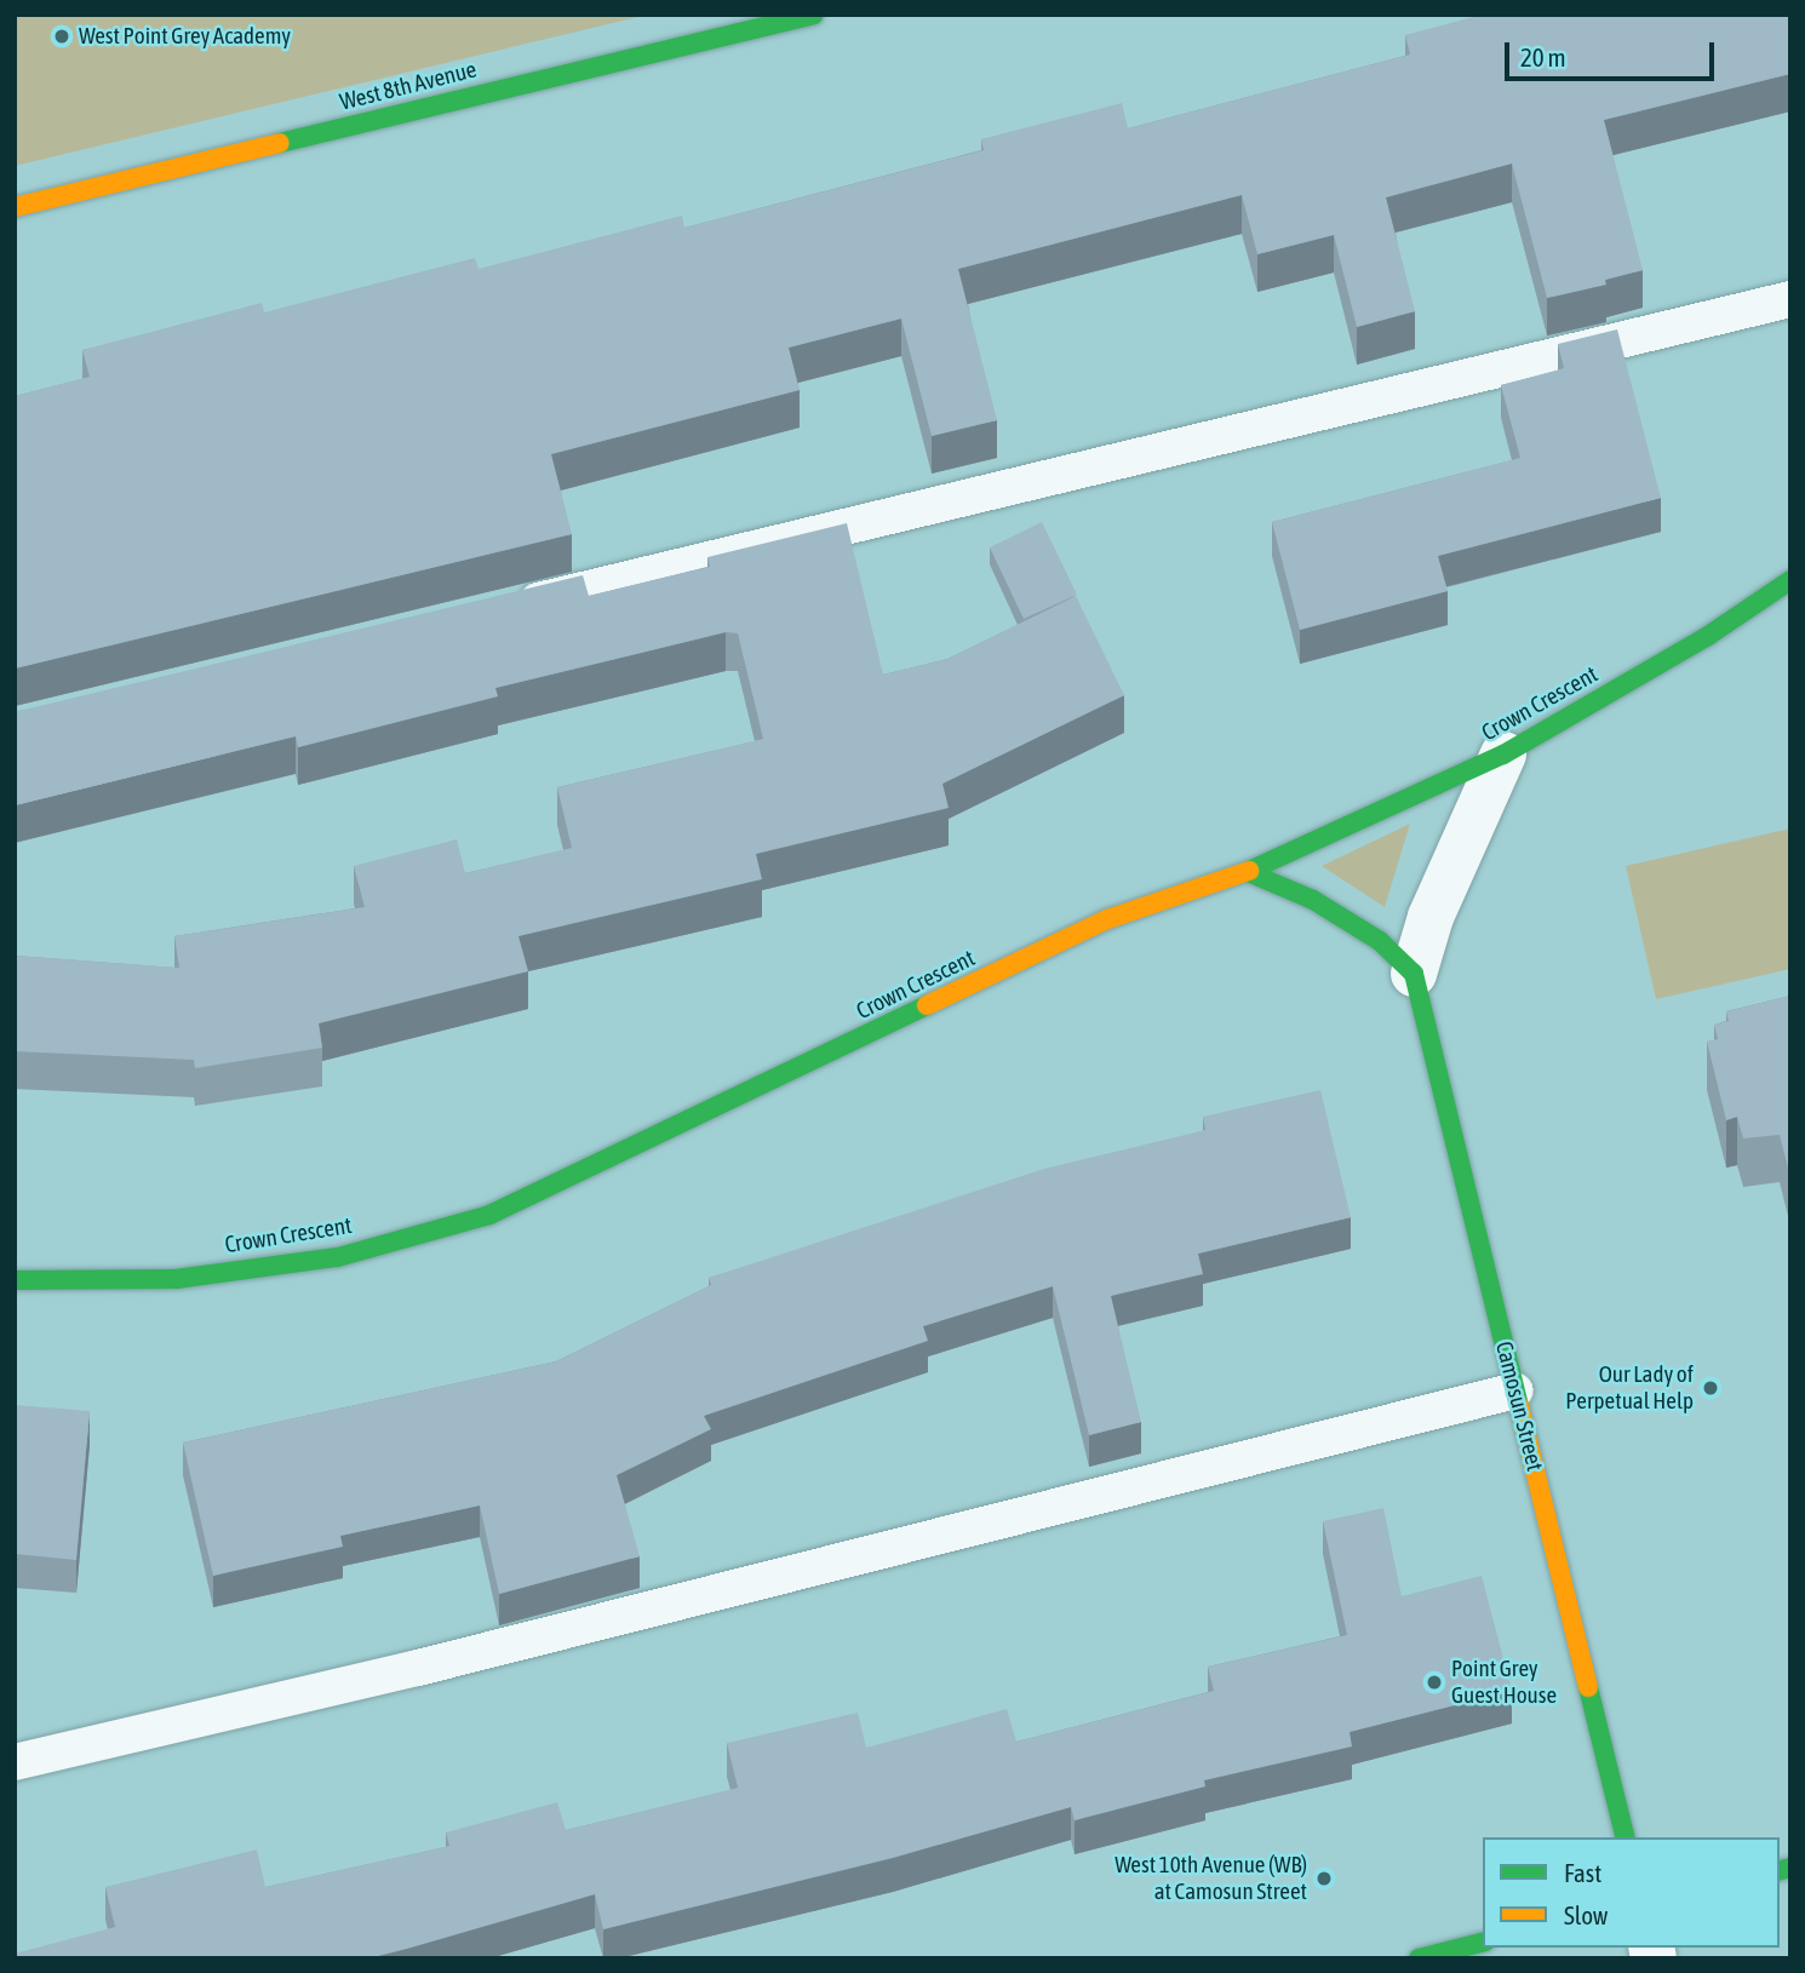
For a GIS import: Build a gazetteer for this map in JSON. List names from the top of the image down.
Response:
{
  "streets": {
    "street": ["West 8th Avenue", "Crown Crescent", "Camosun Street"]
  },
  "places": [
    "West Point Grey Academy",
    "Our Lady of Perpetual Help",
    "Point Grey Guest House",
    "West 10th Avenue (WB) at Camosun Street"
  ],
  "legend": ["Fast", "Slow"],
  "scale_bar": "20 m"
}
